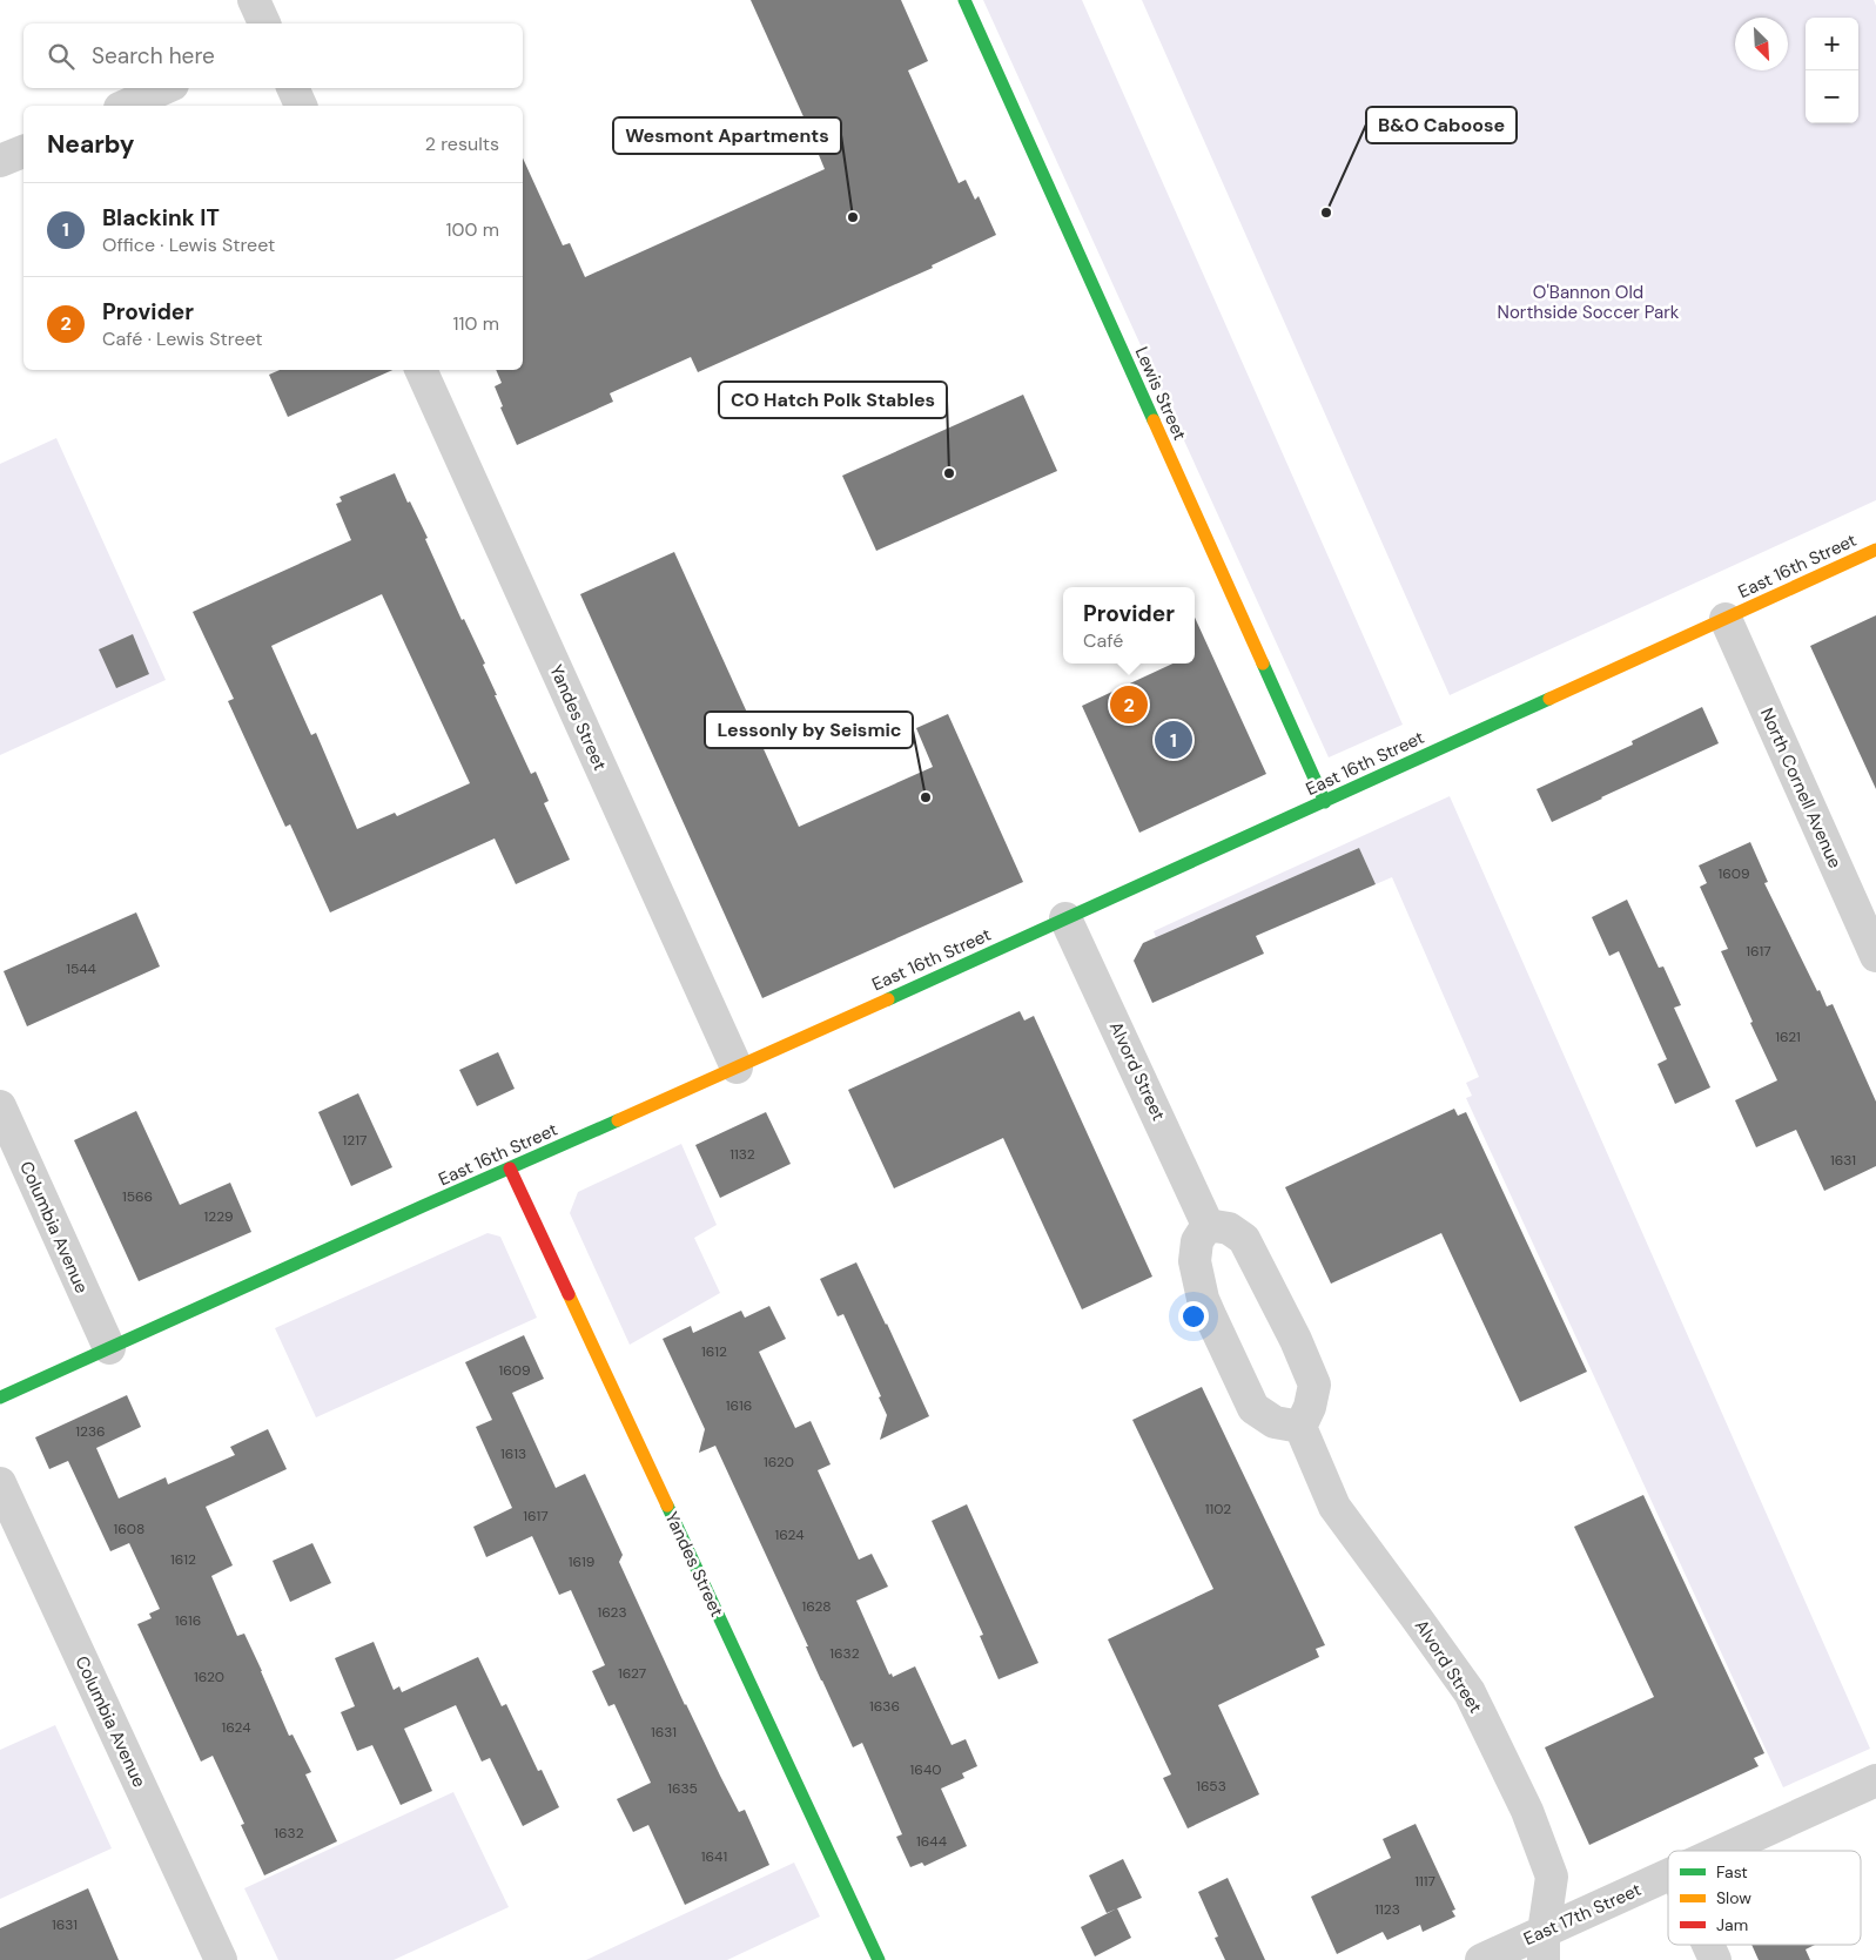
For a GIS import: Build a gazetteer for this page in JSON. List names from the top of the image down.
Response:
{
  "streets": {
    "main road": ["Lewis Street", "East 16th Street", "Yandes Street"],
    "street": [
      "North Cornell Avenue",
      "Alvord Street",
      "Columbia Avenue",
      "East 17th Street"
    ]
  },
  "crossings": [
    ["Lewis Street", "East 16th Street"],
    ["East 16th Street", "Yandes Street"],
    ["East 16th Street", "North Cornell Avenue"],
    ["East 16th Street", "Alvord Street"],
    ["East 16th Street", "Columbia Avenue"],
    ["Alvord Street", "East 17th Street"]
  ],
  "parks": ["O'Bannon Old Northside Soccer Park"],
  "places": [
    "B&O Caboose",
    "Wesmont Apartments",
    "CO Hatch Polk Stables",
    "Lessonly by Seismic"
  ],
  "house_numbers": [
    "1609",
    "1617",
    "1544",
    "1621",
    "1217",
    "1132",
    "1631",
    "1566",
    "1229",
    "1612",
    "1609",
    "1616",
    "1236",
    "1613",
    "1620",
    "1102",
    "1617",
    "1608",
    "1624",
    "1612",
    "1619",
    "1628",
    "1623",
    "1616",
    "1632",
    "1627",
    "1620",
    "1636",
    "1624",
    "1631",
    "1640",
    "1653",
    "1635",
    "1632",
    "1644",
    "1641",
    "1117",
    "1123",
    "1631"
  ],
  "legend": ["Fast", "Slow", "Jam"],
  "north": "bottom right",
  "page": {
    "map_buttons": ["+", "−"],
    "search": "Search here",
    "heading": ["Nearby", "2 results"],
    "list": [
      {
        "mark": "1",
        "name": "Blackink IT",
        "note": "Office · Lewis Street",
        "value": "100 m"
      },
      {
        "mark": "2",
        "name": "Provider",
        "note": "Café · Lewis Street",
        "value": "110 m"
      }
    ],
    "popup": ["Provider", "Café"],
    "pins": ["2", "1"]
  }
}
